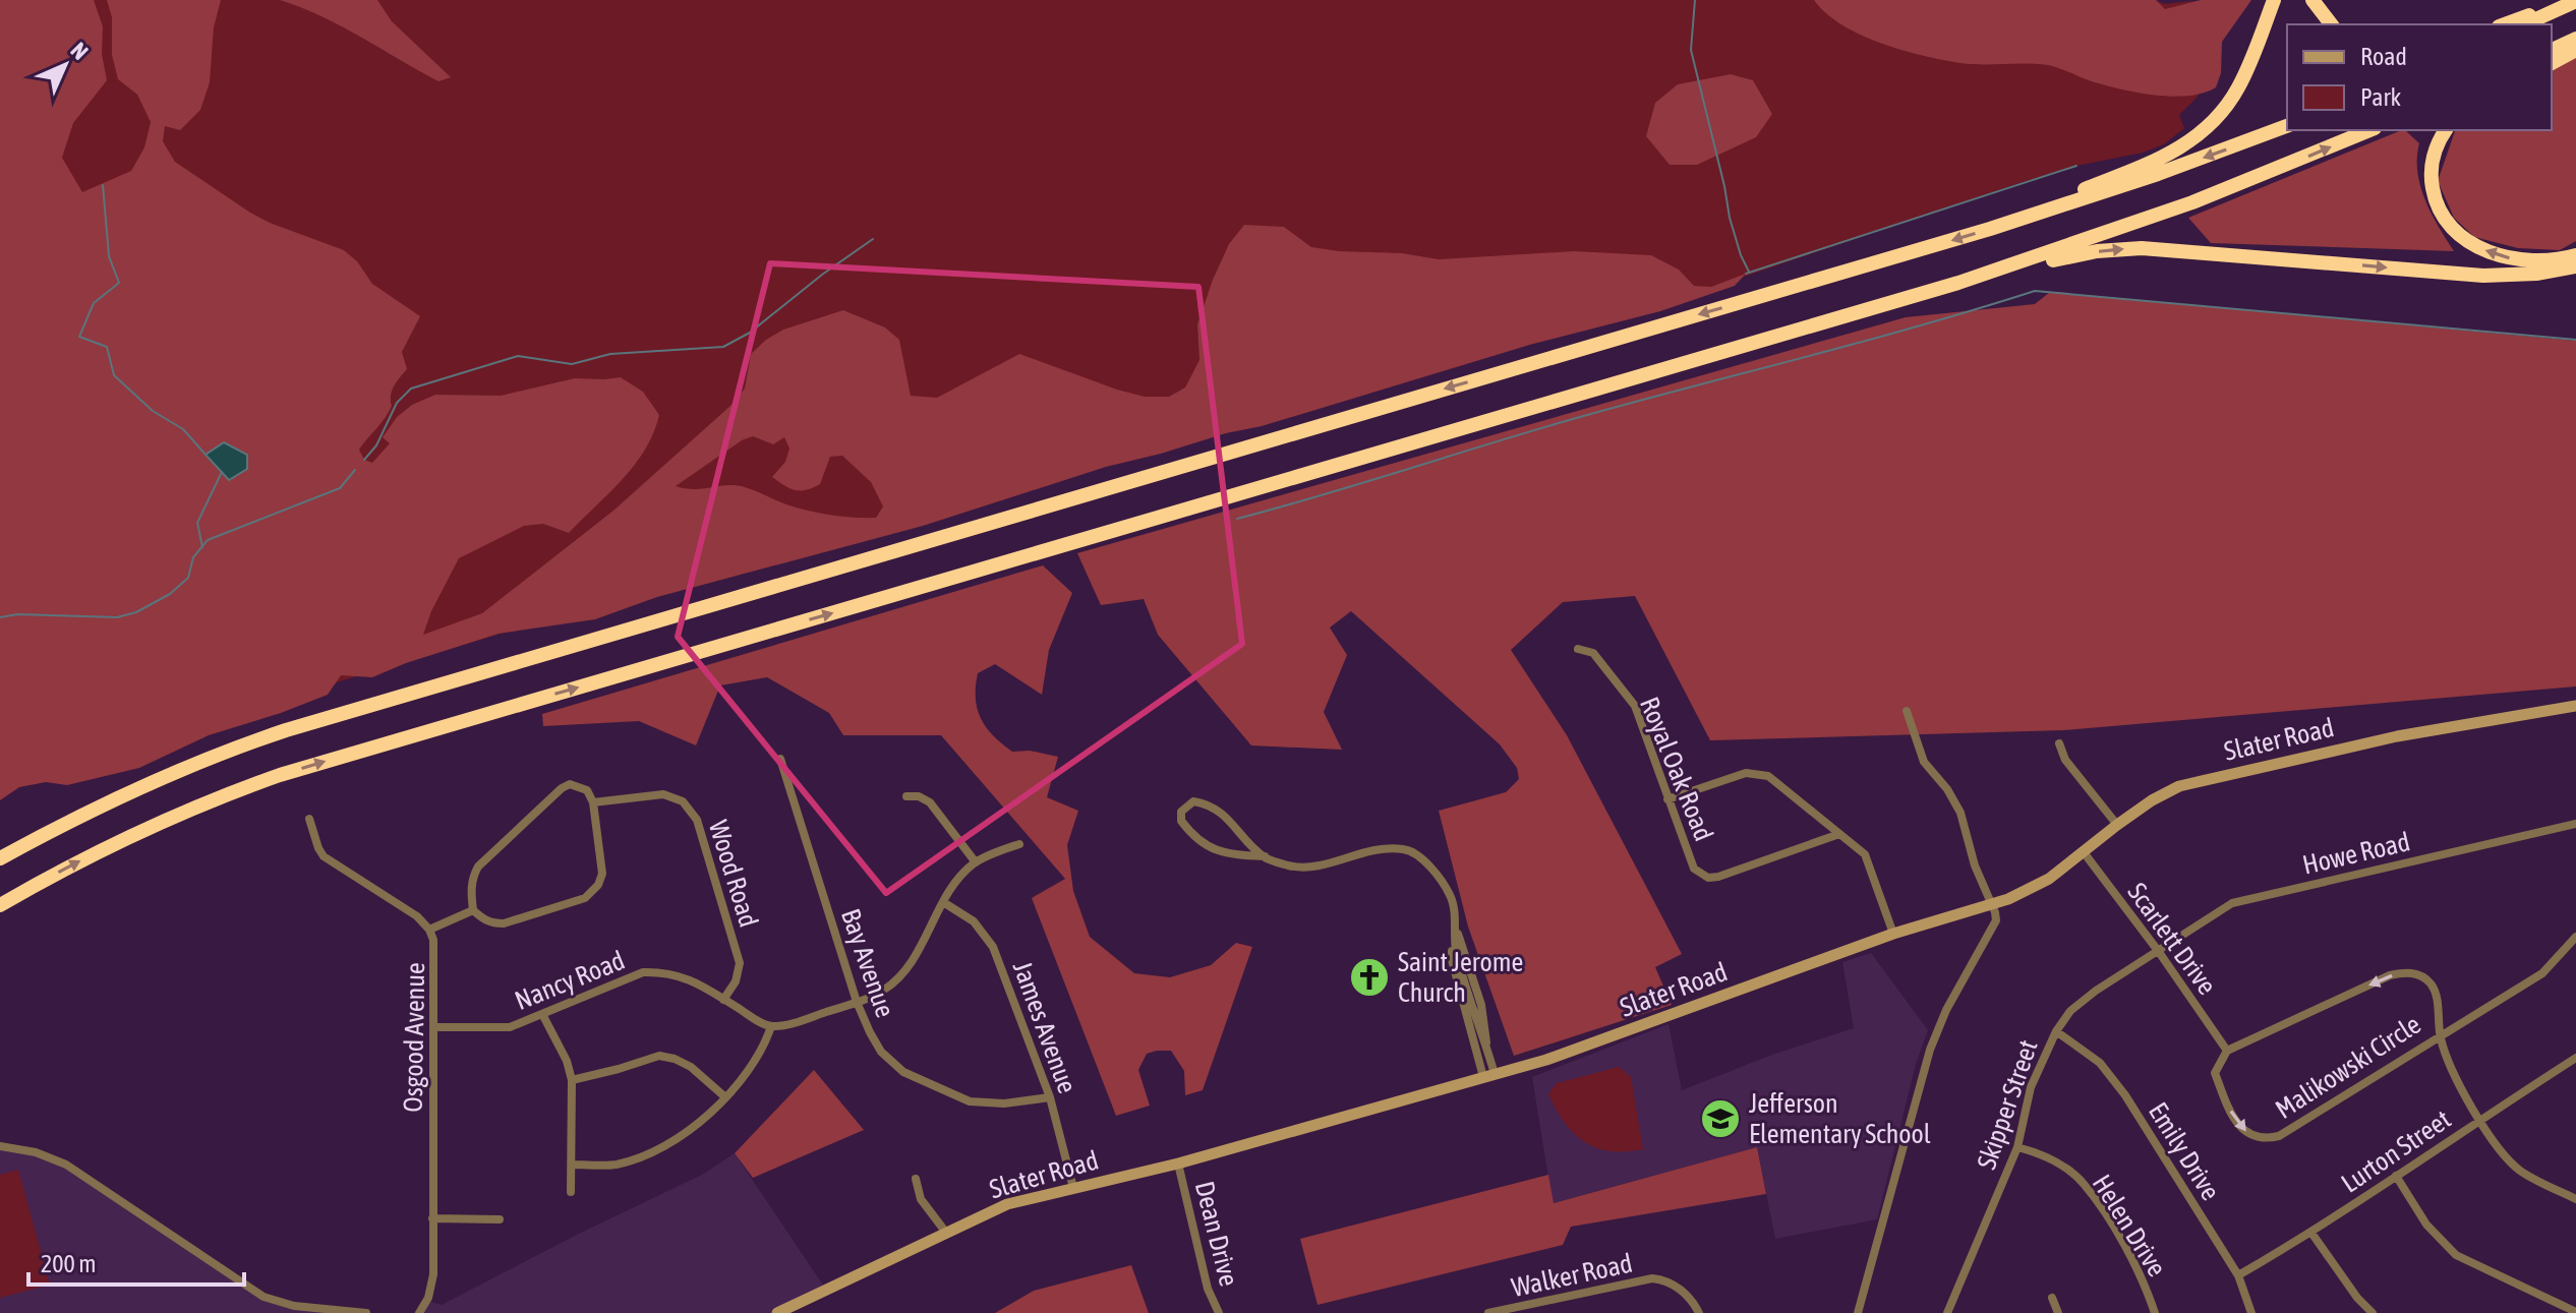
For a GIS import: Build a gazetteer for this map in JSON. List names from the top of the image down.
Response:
{
  "streets": {
    "main road": ["Slater Road"],
    "street": [
      "Royal Oak Road",
      "Howe Road",
      "Wood Road",
      "Scarlett Drive",
      "Bay Avenue",
      "Nancy Road",
      "James Avenue",
      "Osgood Avenue",
      "Malikowski Circle",
      "Skipper Street",
      "Emily Drive",
      "Lurton Street",
      "Helen Drive",
      "Dean Drive",
      "Walker Road"
    ]
  },
  "crossings": [
    ["Slater Road", "Scarlett Drive"],
    ["Slater Road", "James Avenue"],
    ["Slater Road", "Dean Drive"],
    ["Howe Road", "Scarlett Drive"],
    ["Howe Road", "Skipper Street"],
    ["Wood Road", "Nancy Road"],
    ["Scarlett Drive", "Malikowski Circle"],
    ["Scarlett Drive", "Skipper Street"],
    ["Bay Avenue", "James Avenue"],
    ["Nancy Road", "Osgood Avenue"],
    ["Skipper Street", "Emily Drive"],
    ["Skipper Street", "Helen Drive"],
    ["Emily Drive", "Lurton Street"]
  ],
  "places": {
    "church": ["Saint Jerome Church"],
    "school or university": ["Jefferson Elementary School"]
  },
  "legend": ["Road", "Park"],
  "scale_bar": "200 m",
  "north": "top right"
}
